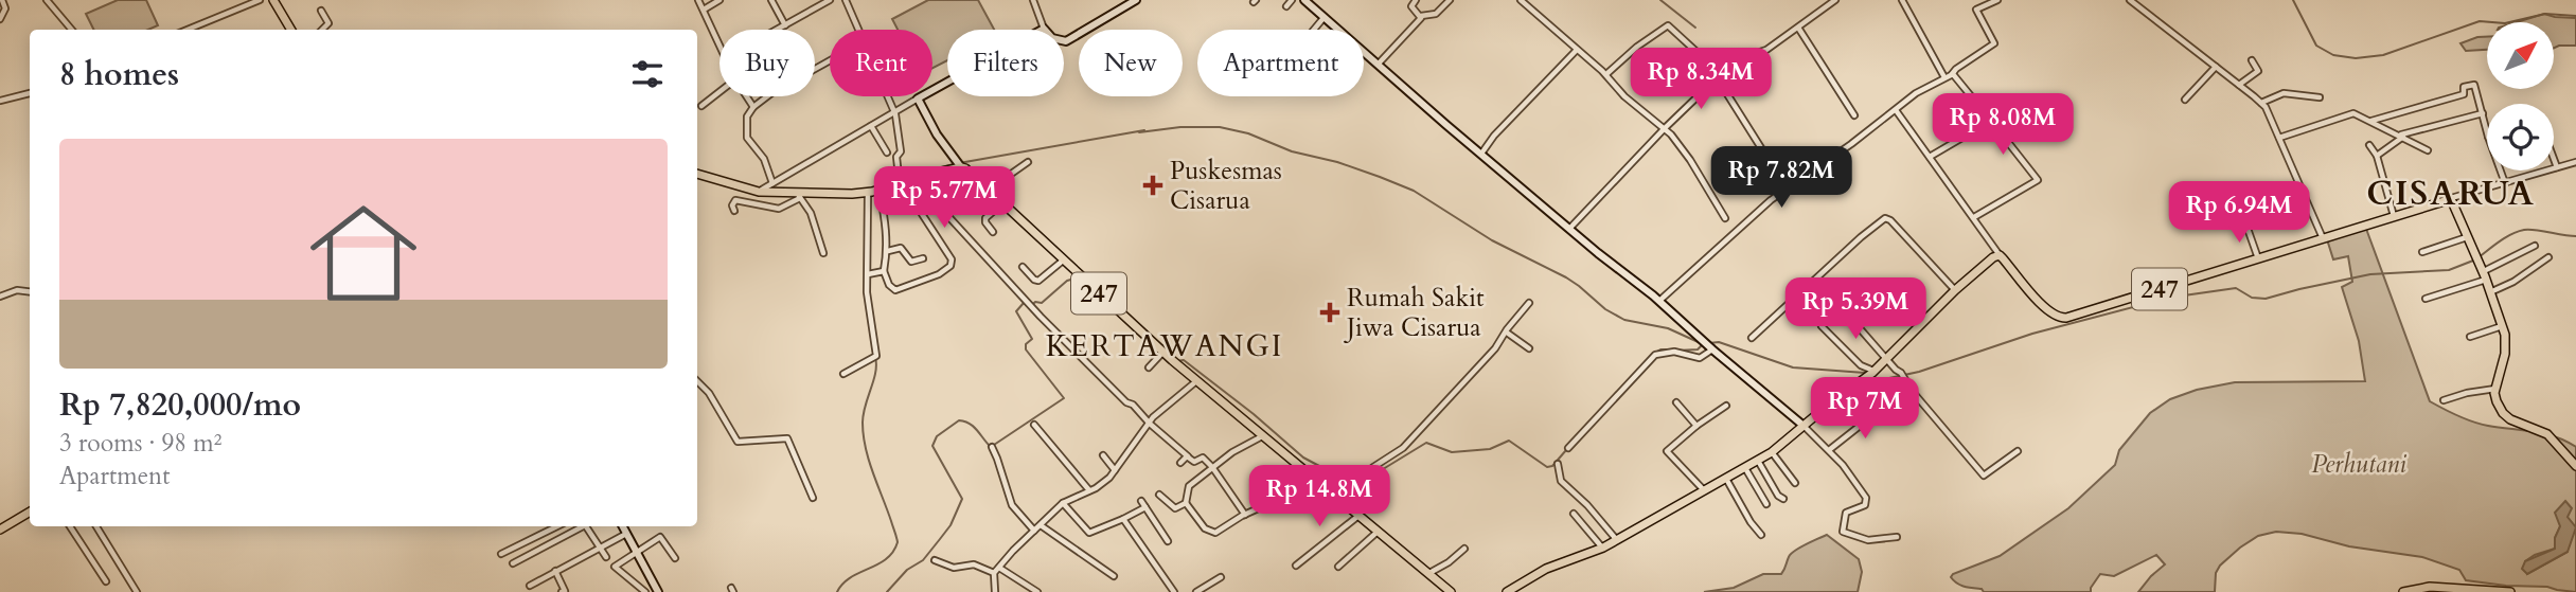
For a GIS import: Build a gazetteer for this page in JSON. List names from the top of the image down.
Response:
{
  "streets": {
    "main road": ["247"]
  },
  "districts": ["CISARUA", "KERTAWANGI"],
  "parks": ["Perhutani"],
  "places": {
    "health": ["Puskesmas Cisarua", "Rumah Sakit Jiwa Cisarua"]
  },
  "north": "top right",
  "page": {
    "chip": [
      "Buy",
      "Rent",
      "Filters",
      "New",
      "Apartment"
    ],
    "heading": "8 homes",
    "price": [
      "Rp 8.34M",
      "Rp 8.08M",
      "Rp 7.82M",
      "Rp 5.77M",
      "Rp 6.94M",
      "Rp 5.39M",
      "Rp 7M",
      "Rp 14.8M"
    ],
    "list": [
      {
        "name": "Rp 7,820,000/mo",
        "note": "3 rooms · 98 m² · Apartment"
      }
    ]
  }
}
